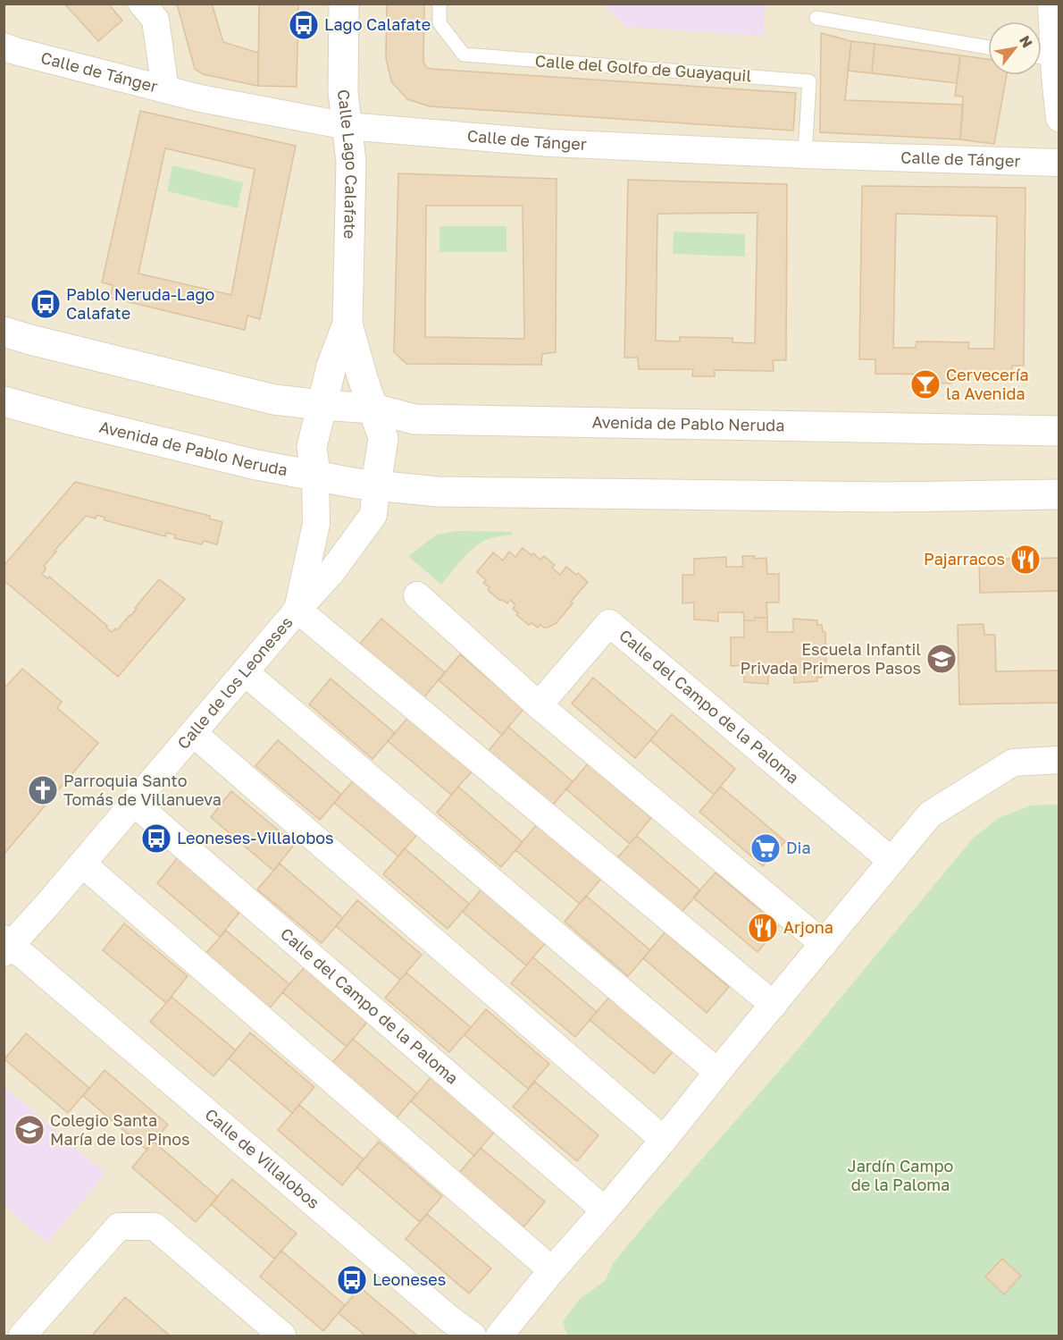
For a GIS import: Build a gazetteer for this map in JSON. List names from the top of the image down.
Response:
{
  "streets": {
    "main road": ["Calle Lago Calafate", "Avenida de Pablo Neruda"],
    "street": [
      "Calle de Tánger",
      "Calle de los Leoneses",
      "Calle del Campo de la Paloma",
      "Calle de Villalobos"
    ],
    "lane": ["Calle del Golfo de Guayaquil"]
  },
  "crossings": [
    ["Calle del Golfo de Guayaquil", "Calle de Tánger"],
    ["Calle de Tánger", "Calle Lago Calafate"],
    ["Calle Lago Calafate", "Avenida de Pablo Neruda"],
    ["Calle Lago Calafate", "Calle de los Leoneses"],
    ["Avenida de Pablo Neruda", "Calle de los Leoneses"],
    ["Calle de los Leoneses", "Calle del Campo de la Paloma"],
    ["Calle de los Leoneses", "Calle de Villalobos"]
  ],
  "parks": ["Jardín Campo de la Paloma"],
  "places": {
    "bus stop": [
      "Lago Calafate",
      "Pablo Neruda-Lago Calafate",
      "Leoneses-Villalobos",
      "Leoneses"
    ],
    "bar": ["Cervecería la Avenida"],
    "restaurant": ["Pajarracos", "Arjona"],
    "school or university": ["Escuela Infantil Privada Primeros Pasos", "Colegio Santa María de los Pinos"],
    "church": ["Parroquia Santo Tomás de Villanueva"],
    "supermarket": ["Dia"]
  },
  "north": "top right"
}
